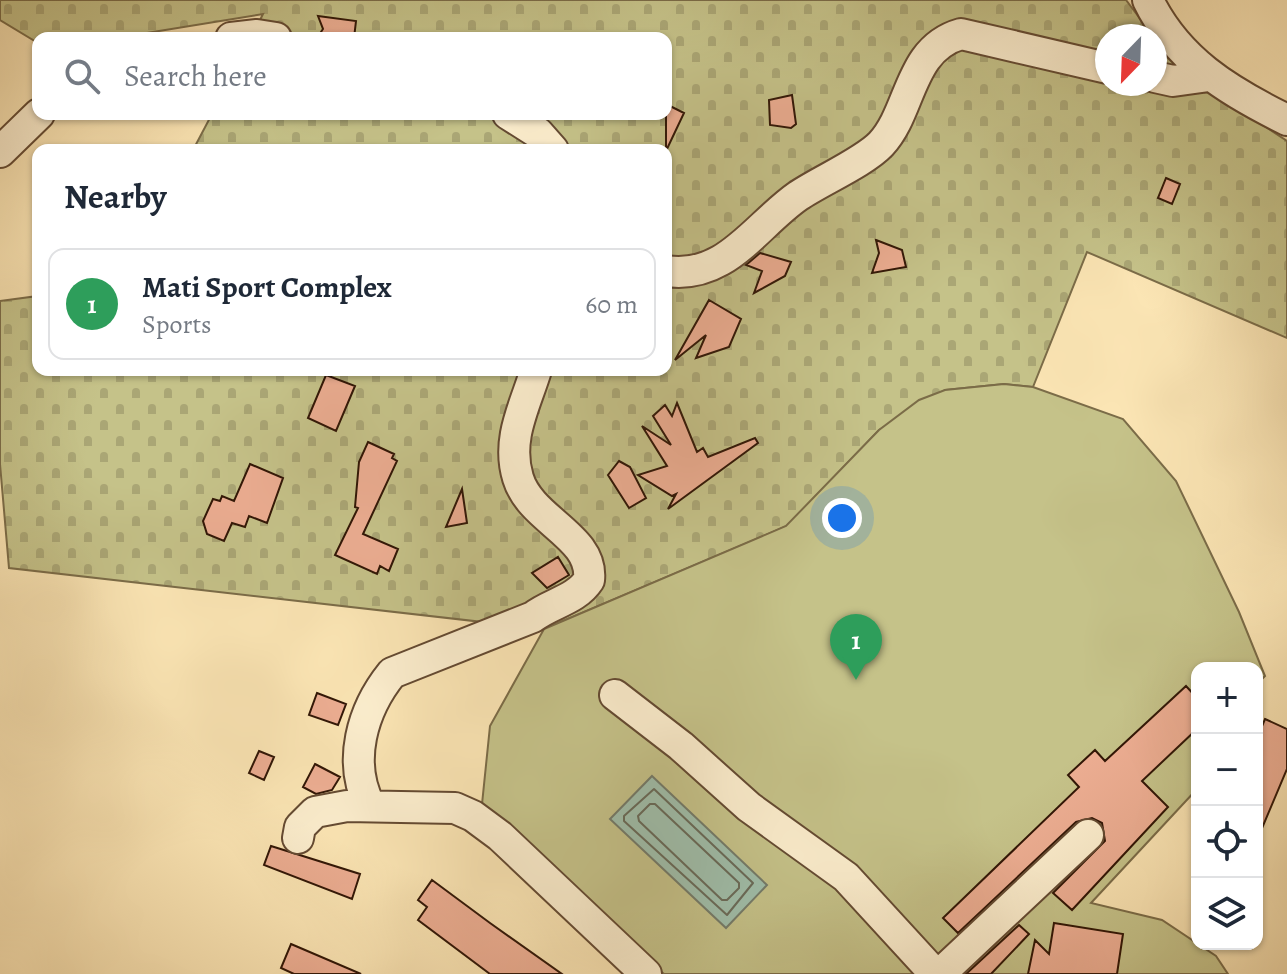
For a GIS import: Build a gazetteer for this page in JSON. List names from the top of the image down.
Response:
{
  "north": "bottom left",
  "page": {
    "search": "Search here",
    "heading": "Nearby",
    "list": [
      {
        "mark": "1",
        "name": "Mati Sport Complex",
        "note": "Sports",
        "value": "60 m"
      }
    ],
    "pins": "1",
    "map_buttons": ["+", "−"]
  }
}
